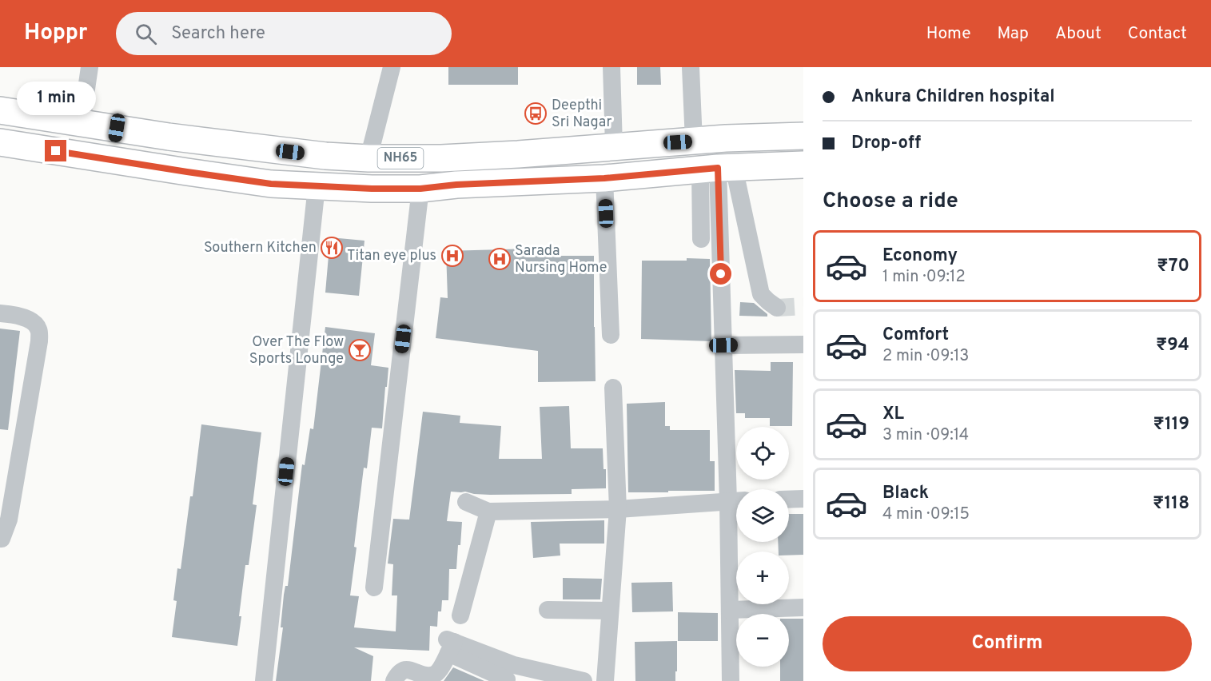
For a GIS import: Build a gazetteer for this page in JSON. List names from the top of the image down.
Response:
{
  "streets": {
    "highway": ["NH65"]
  },
  "places": {
    "bus stop": ["Deepthi Sri Nagar"],
    "restaurant": ["Southern Kitchen"],
    "hospital": ["Titan eye plus", "Sarada Nursing Home"],
    "bar": ["Over The Flow Sports Lounge"]
  },
  "page": {
    "header": "Hoppr",
    "search": "Search here",
    "nav": [
      "Home",
      "Map",
      "About",
      "Contact"
    ],
    "banner": ["Ankura Children hospital", "Drop-off"],
    "bubble": "1 min",
    "heading": "Choose a ride",
    "list": [
      {
        "name": "Economy",
        "note": "1 min · 09:12",
        "value": "₹70"
      },
      {
        "name": "Comfort",
        "note": "2 min · 09:13",
        "value": "₹94"
      },
      {
        "name": "XL",
        "note": "3 min · 09:14",
        "value": "₹119"
      },
      {
        "name": "Black",
        "note": "4 min · 09:15",
        "value": "₹118"
      }
    ],
    "map_buttons": ["+", "−"],
    "buttons": "Confirm"
  }
}
